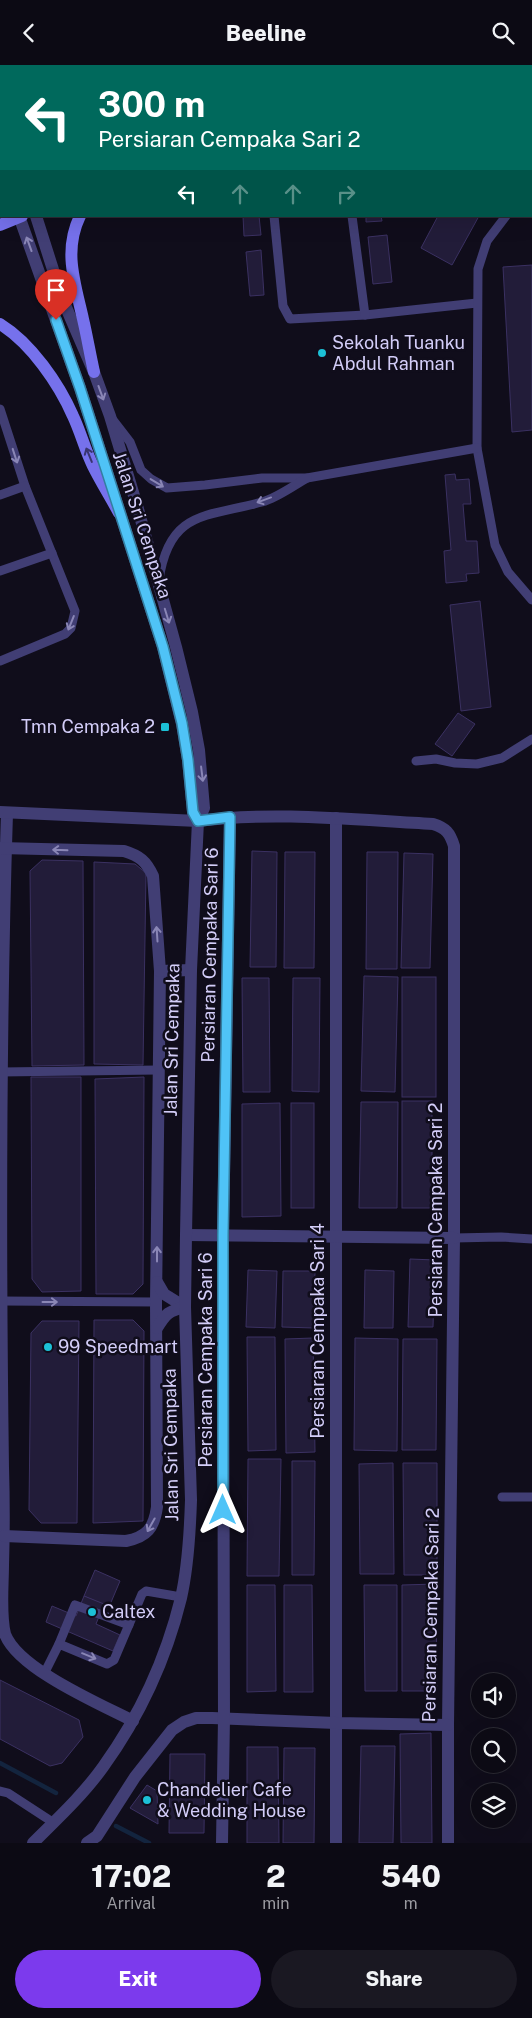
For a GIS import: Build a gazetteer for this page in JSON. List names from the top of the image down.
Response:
{
  "streets": {
    "street": [
      "Jalan Sri Cempaka",
      "Persiaran Cempaka Sari 6",
      "Persiaran Cempaka Sari 2",
      "Persiaran Cempaka Sari 4"
    ]
  },
  "crossings": [
    ["Jalan Sri Cempaka", "Persiaran Cempaka Sari 2"],
    ["Persiaran Cempaka Sari 6", "Persiaran Cempaka Sari 2"],
    ["Persiaran Cempaka Sari 2", "Persiaran Cempaka Sari 4"]
  ],
  "places": {
    "other": [
      "Sekolah Tuanku Abdul Rahman",
      "99 Speedmart",
      "Caltex",
      "Chandelier Cafe & Wedding House"
    ],
    "transit": ["Tmn Cempaka 2"]
  },
  "page": {
    "header": "Beeline",
    "turn": ["300 m", "Persiaran Cempaka Sari 2"],
    "eta": [
      "17:02",
      "Arrival",
      "2",
      "min",
      "540",
      "m"
    ],
    "buttons": ["Exit", "Share"]
  }
}
